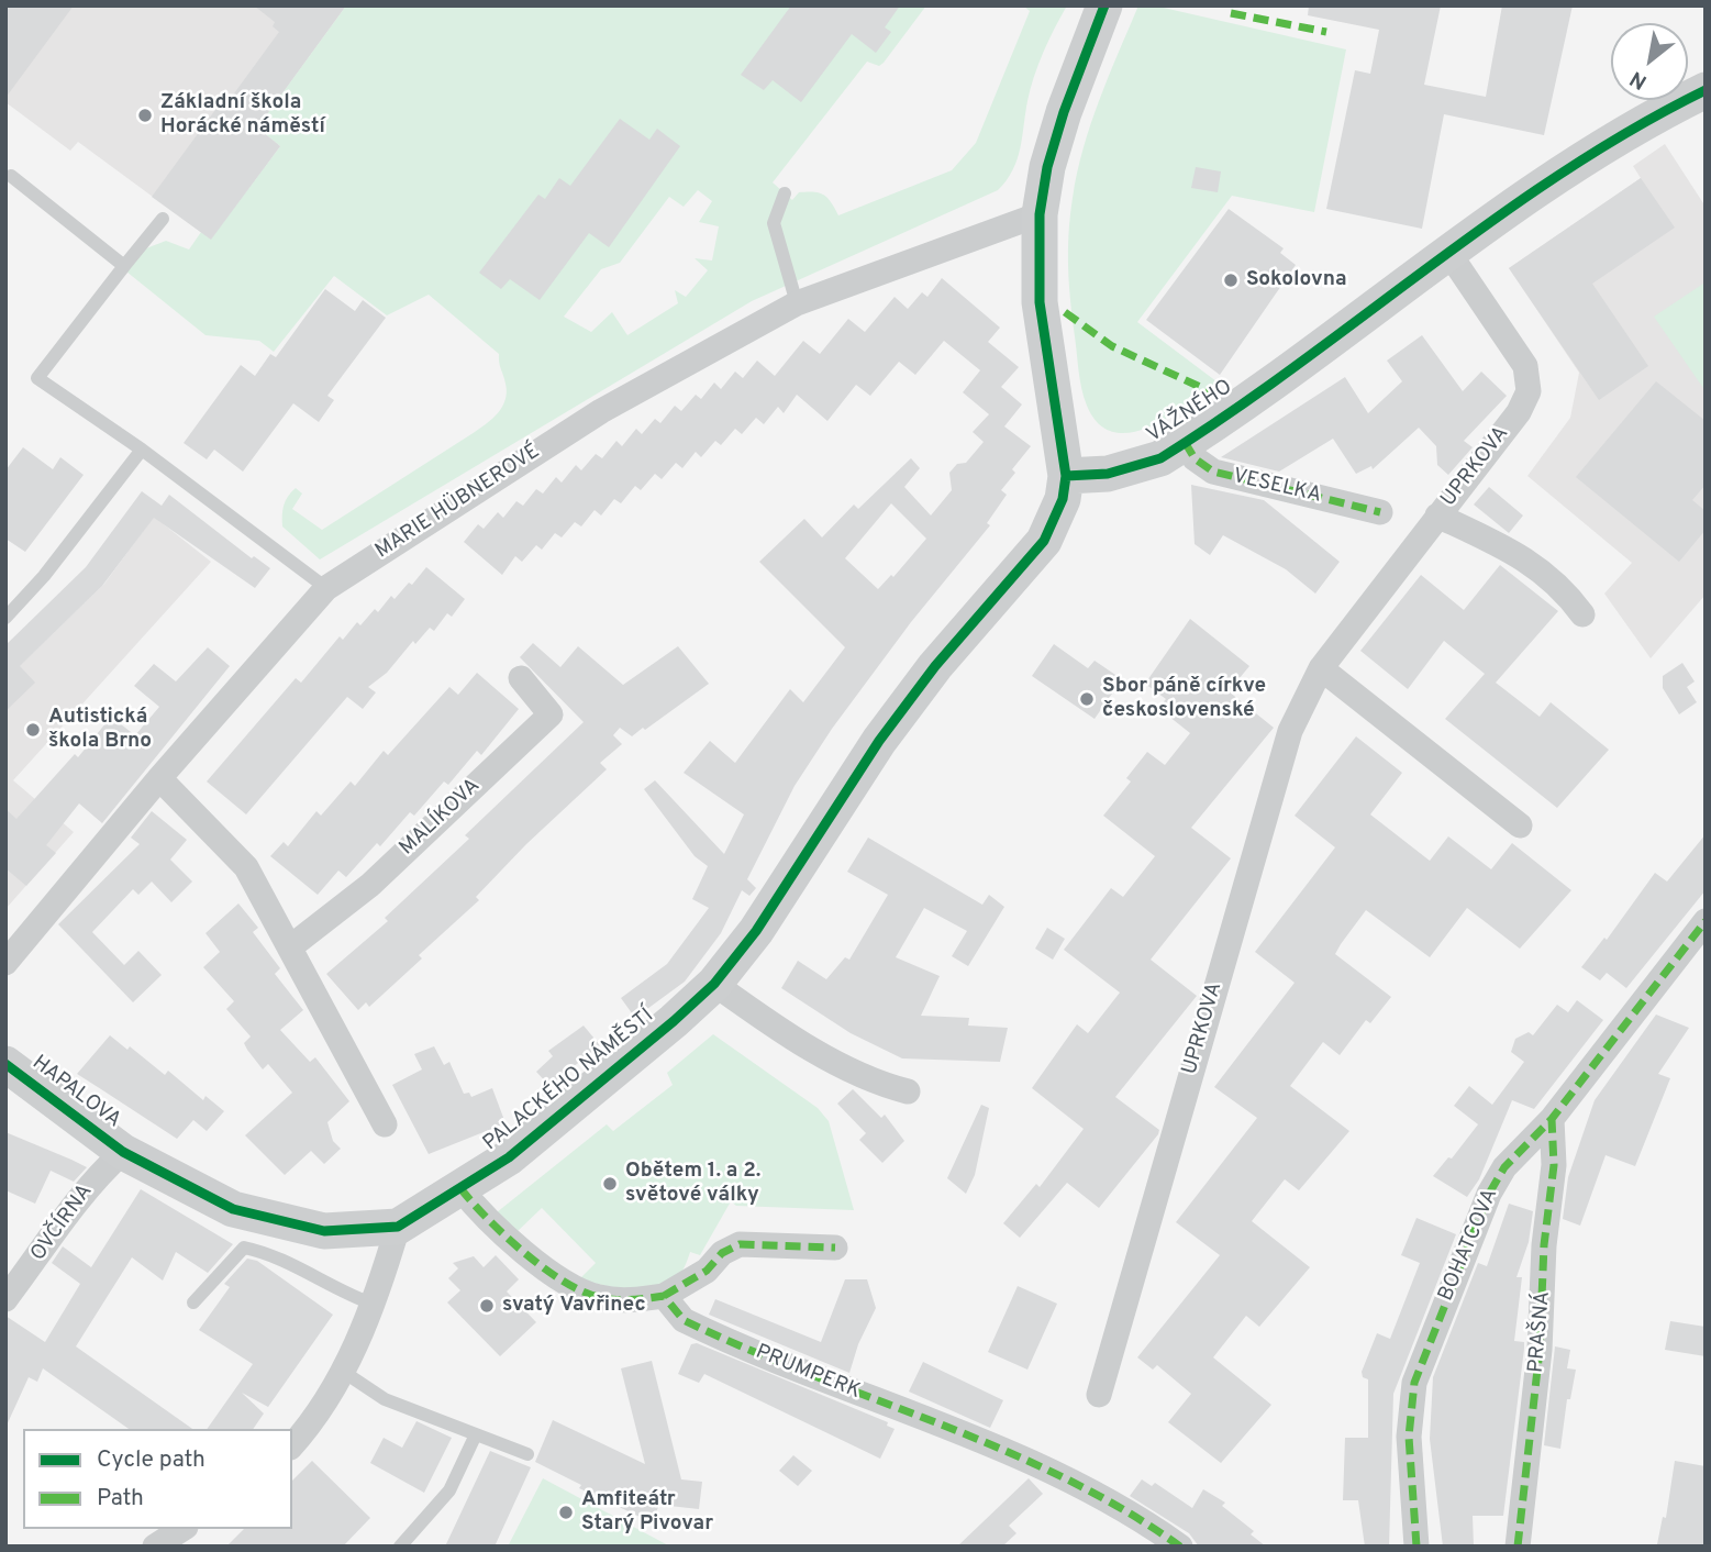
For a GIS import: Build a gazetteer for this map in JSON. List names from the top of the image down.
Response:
{
  "streets": {
    "street": [
      "VÁŽNÉHO",
      "UPRKOVA",
      "VESELKA",
      "MARIE HÜBNEROVÉ",
      "MALÍKOVA",
      "PALACKÉHO NÁMĚSTÍ",
      "HAPALOVA",
      "OVČÍRNA",
      "BOHATCOVA",
      "PRAŠNÁ",
      "PRUMPERK"
    ]
  },
  "crossings": [
    ["VÁŽNÉHO", "UPRKOVA"],
    ["VÁŽNÉHO", "VESELKA"],
    ["VÁŽNÉHO", "PALACKÉHO NÁMĚSTÍ"],
    ["PALACKÉHO NÁMĚSTÍ", "HAPALOVA"],
    ["PALACKÉHO NÁMĚSTÍ", "OVČÍRNA"],
    ["HAPALOVA", "OVČÍRNA"],
    ["BOHATCOVA", "PRAŠNÁ"]
  ],
  "places": [
    "Základní škola Horácké náměstí",
    "Sokolovna",
    "Sbor páně církve československé",
    "Autistická škola Brno",
    "Obětem 1. a 2. světové války",
    "svatý Vavřinec",
    "Amfiteátr Starý Pivovar"
  ],
  "legend": ["Cycle path", "Path"],
  "north": "bottom left"
}
